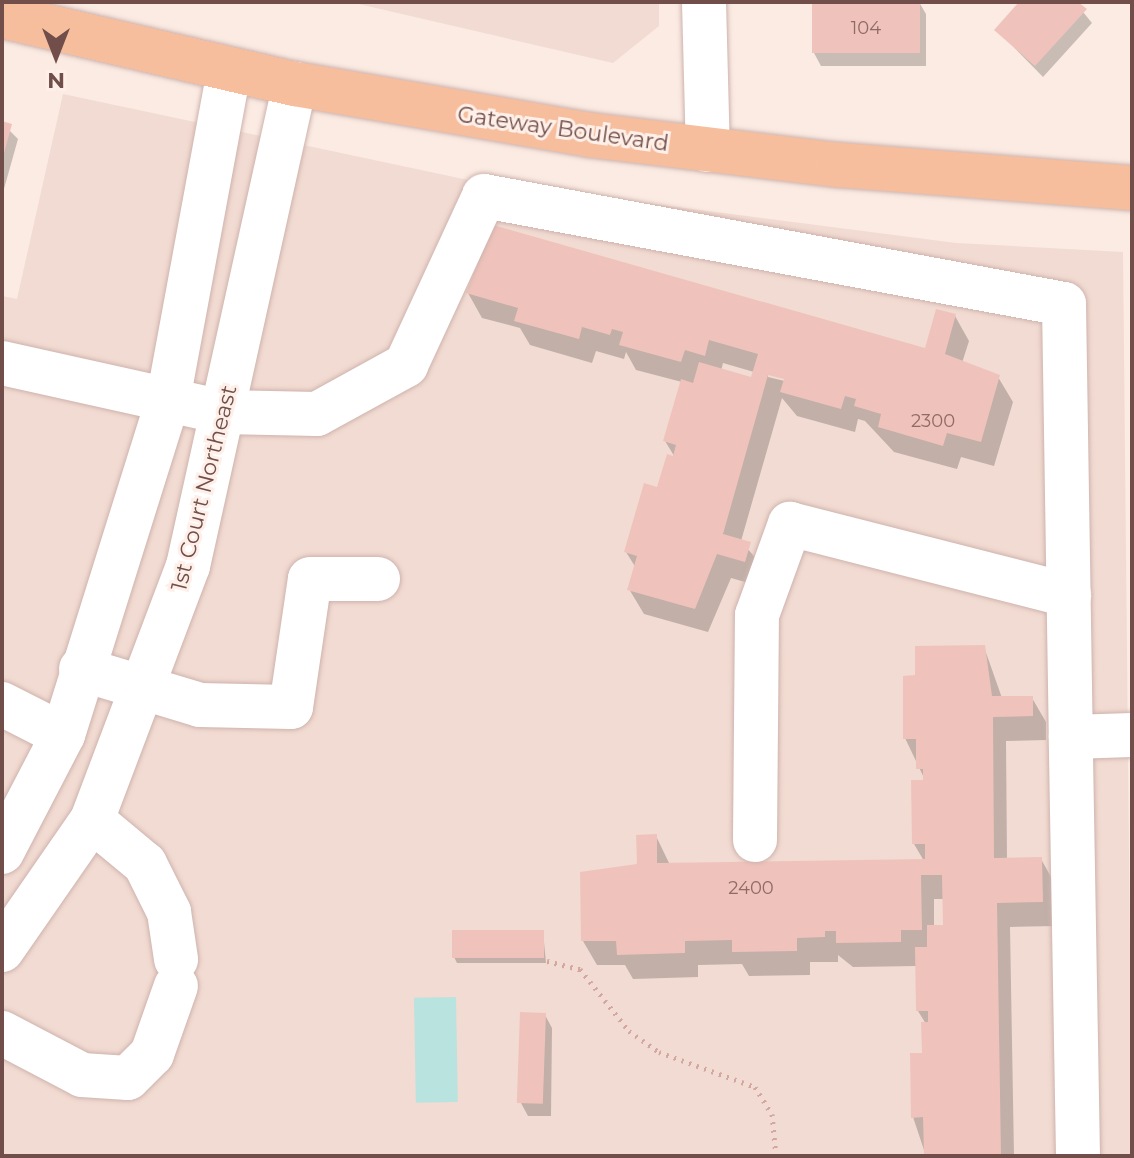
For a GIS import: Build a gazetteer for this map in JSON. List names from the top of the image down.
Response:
{
  "streets": {
    "main road": ["Gateway Boulevard"],
    "street": ["1st Court Northeast"]
  },
  "crossings": [
    ["Gateway Boulevard", "1st Court Northeast"]
  ],
  "house_numbers": ["104", "2300", "2400"],
  "north": "bottom"
}
